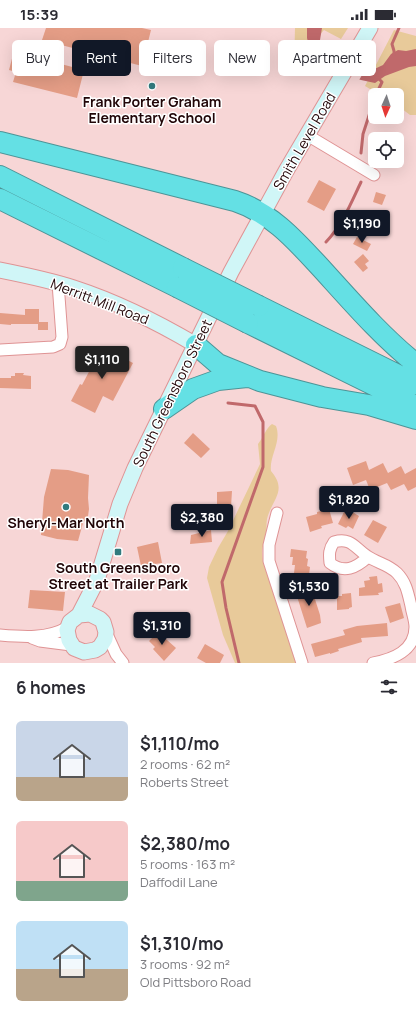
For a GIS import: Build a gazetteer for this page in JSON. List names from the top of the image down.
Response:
{
  "streets": {
    "main road": ["Smith Level Road", "Merritt Mill Road", "South Greensboro Street"]
  },
  "crossings": [
    ["Smith Level Road", "South Greensboro Street"],
    ["Merritt Mill Road", "South Greensboro Street"]
  ],
  "places": {
    "other": ["Frank Porter Graham Elementary School", "Sheryl-Mar North"],
    "transit": ["South Greensboro Street at Trailer Park"]
  },
  "north": "bottom",
  "page": {
    "status": "15:39",
    "chip": [
      "Buy",
      "Rent",
      "Filters",
      "New",
      "Apartment"
    ],
    "price": [
      "$1,190",
      "$1,110",
      "$1,820",
      "$2,380",
      "$1,530",
      "$1,310"
    ],
    "heading": "6 homes",
    "list": [
      {
        "name": "$1,110/mo",
        "note": "2 rooms · 62 m² · Roberts Street"
      },
      {
        "name": "$2,380/mo",
        "note": "5 rooms · 163 m² · Daffodil Lane"
      },
      {
        "name": "$1,310/mo",
        "note": "3 rooms · 92 m² · Old Pittsboro Road"
      }
    ]
  }
}
